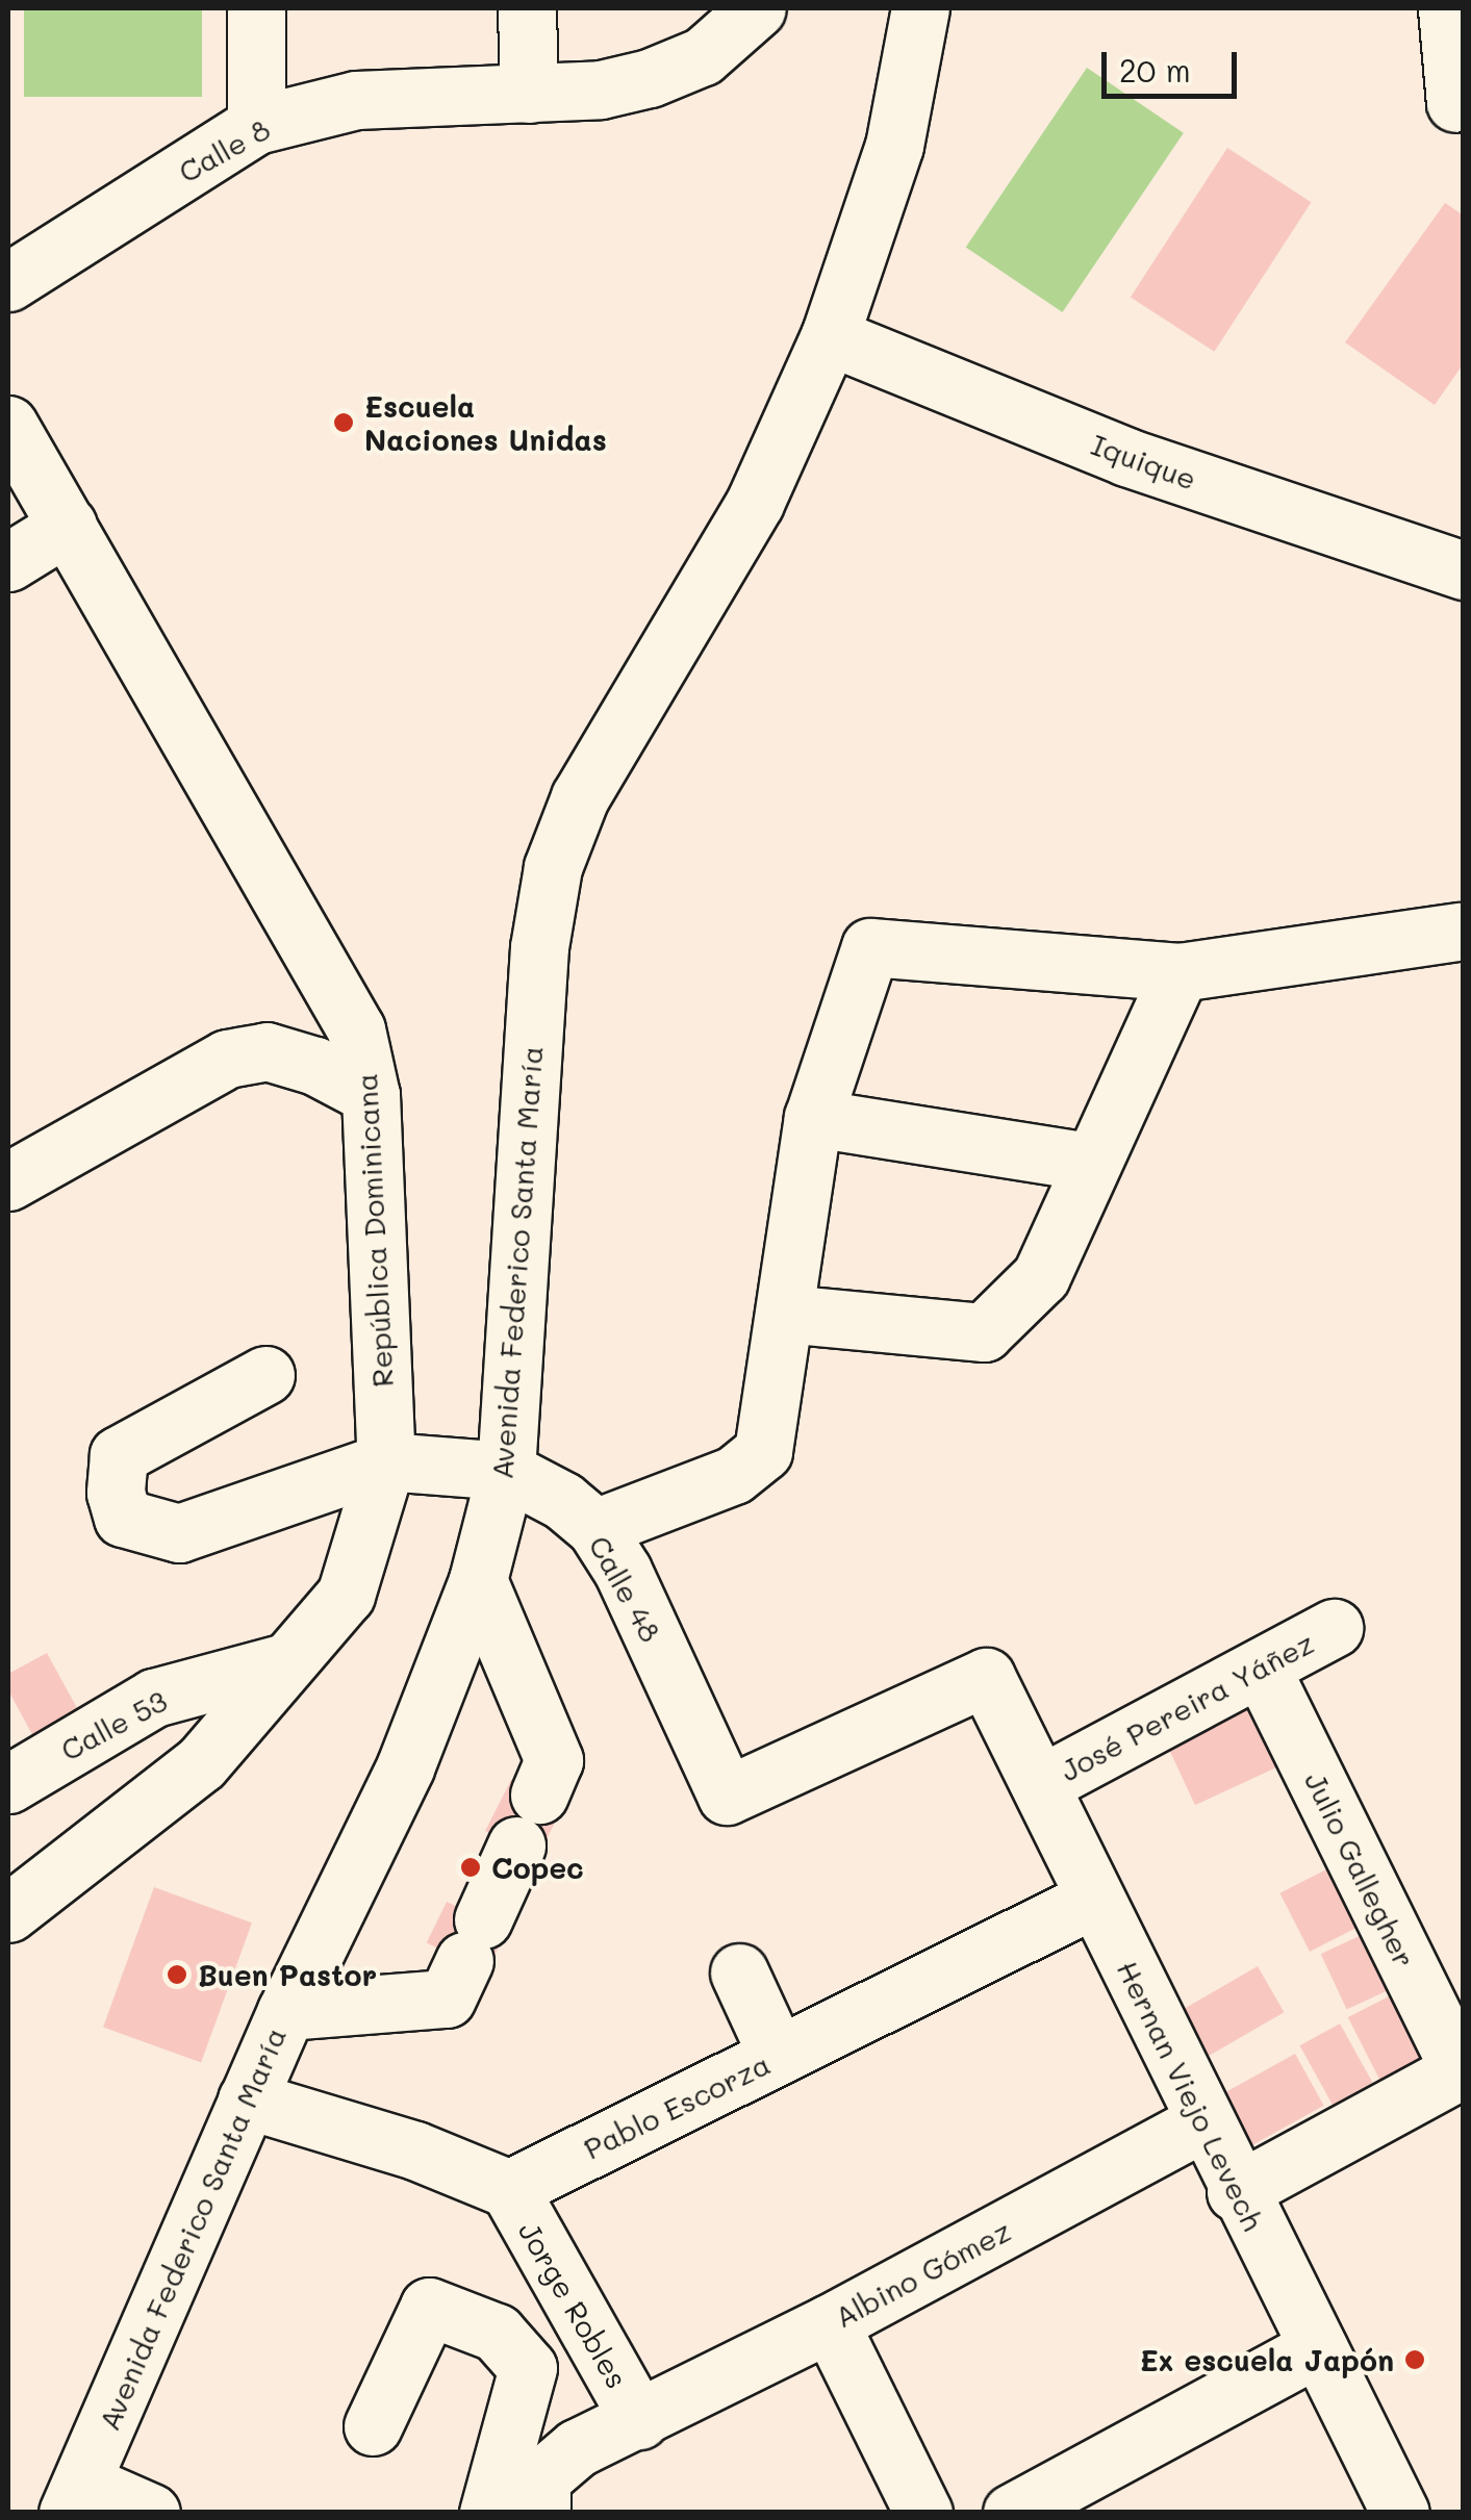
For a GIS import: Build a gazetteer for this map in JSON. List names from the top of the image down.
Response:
{
  "streets": {
    "street": [
      "Calle 8",
      "Iquique",
      "República Dominicana",
      "Avenida Federico Santa María",
      "Calle 48",
      "José Pereira Yáñez",
      "Calle 53",
      "Julio Gallegher",
      "Hernan Viejo Levech",
      "Pablo Escorza",
      "Albino Gómez",
      "Jorge Robles"
    ]
  },
  "crossings": [
    ["Iquique", "Avenida Federico Santa María"],
    ["República Dominicana", "Calle 48"],
    ["República Dominicana", "Calle 53"],
    ["Avenida Federico Santa María", "Calle 48"],
    ["Calle 48", "Hernan Viejo Levech"],
    ["José Pereira Yáñez", "Julio Gallegher"],
    ["José Pereira Yáñez", "Hernan Viejo Levech"],
    ["Hernan Viejo Levech", "Pablo Escorza"],
    ["Hernan Viejo Levech", "Albino Gómez"],
    ["Pablo Escorza", "Jorge Robles"],
    ["Albino Gómez", "Jorge Robles"]
  ],
  "places": [
    "Escuela Naciones Unidas",
    "Copec",
    "Buen Pastor",
    "Ex escuela Japón"
  ],
  "scale_bar": "20 m"
}
